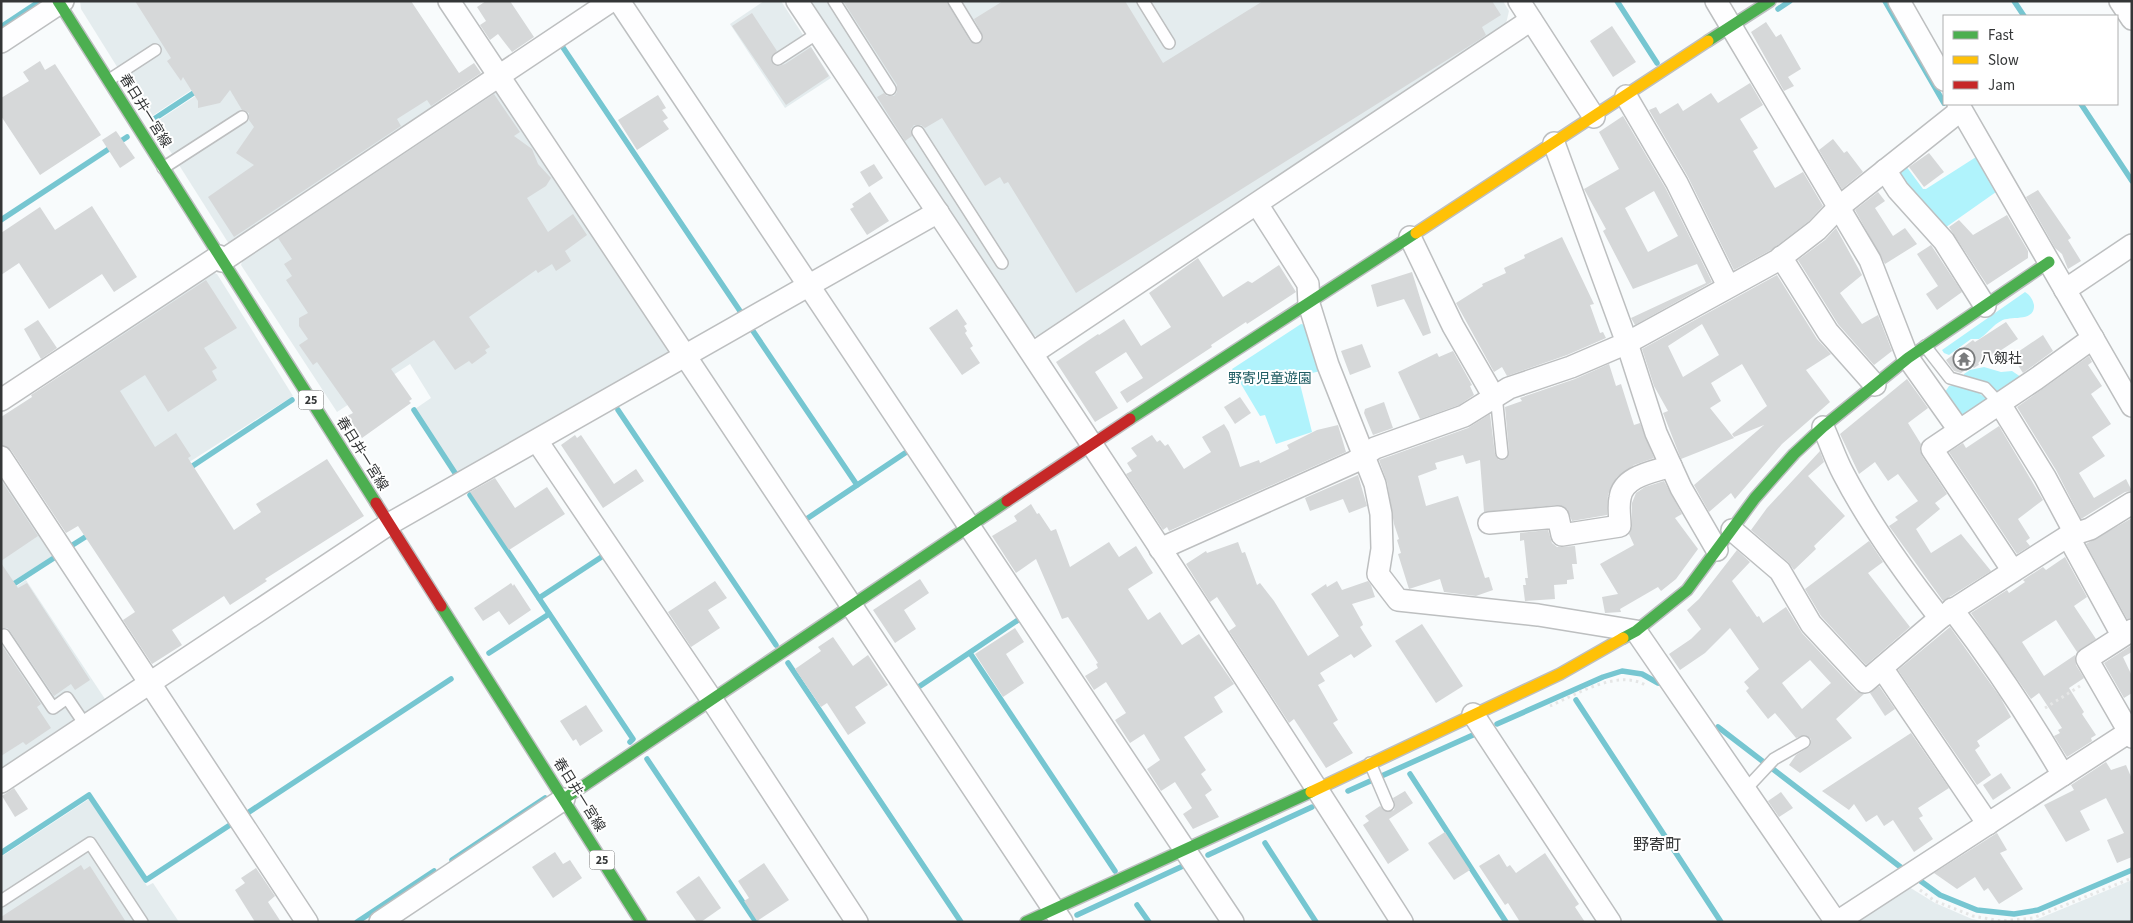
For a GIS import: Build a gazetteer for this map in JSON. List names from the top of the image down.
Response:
{
  "streets": {
    "street": ["春日井一宮線", "25"]
  },
  "districts": ["野寄町"],
  "parks": ["野寄児童遊園"],
  "places": {
    "temple": ["八剱社"]
  },
  "legend": ["Fast", "Slow", "Jam"]
}
